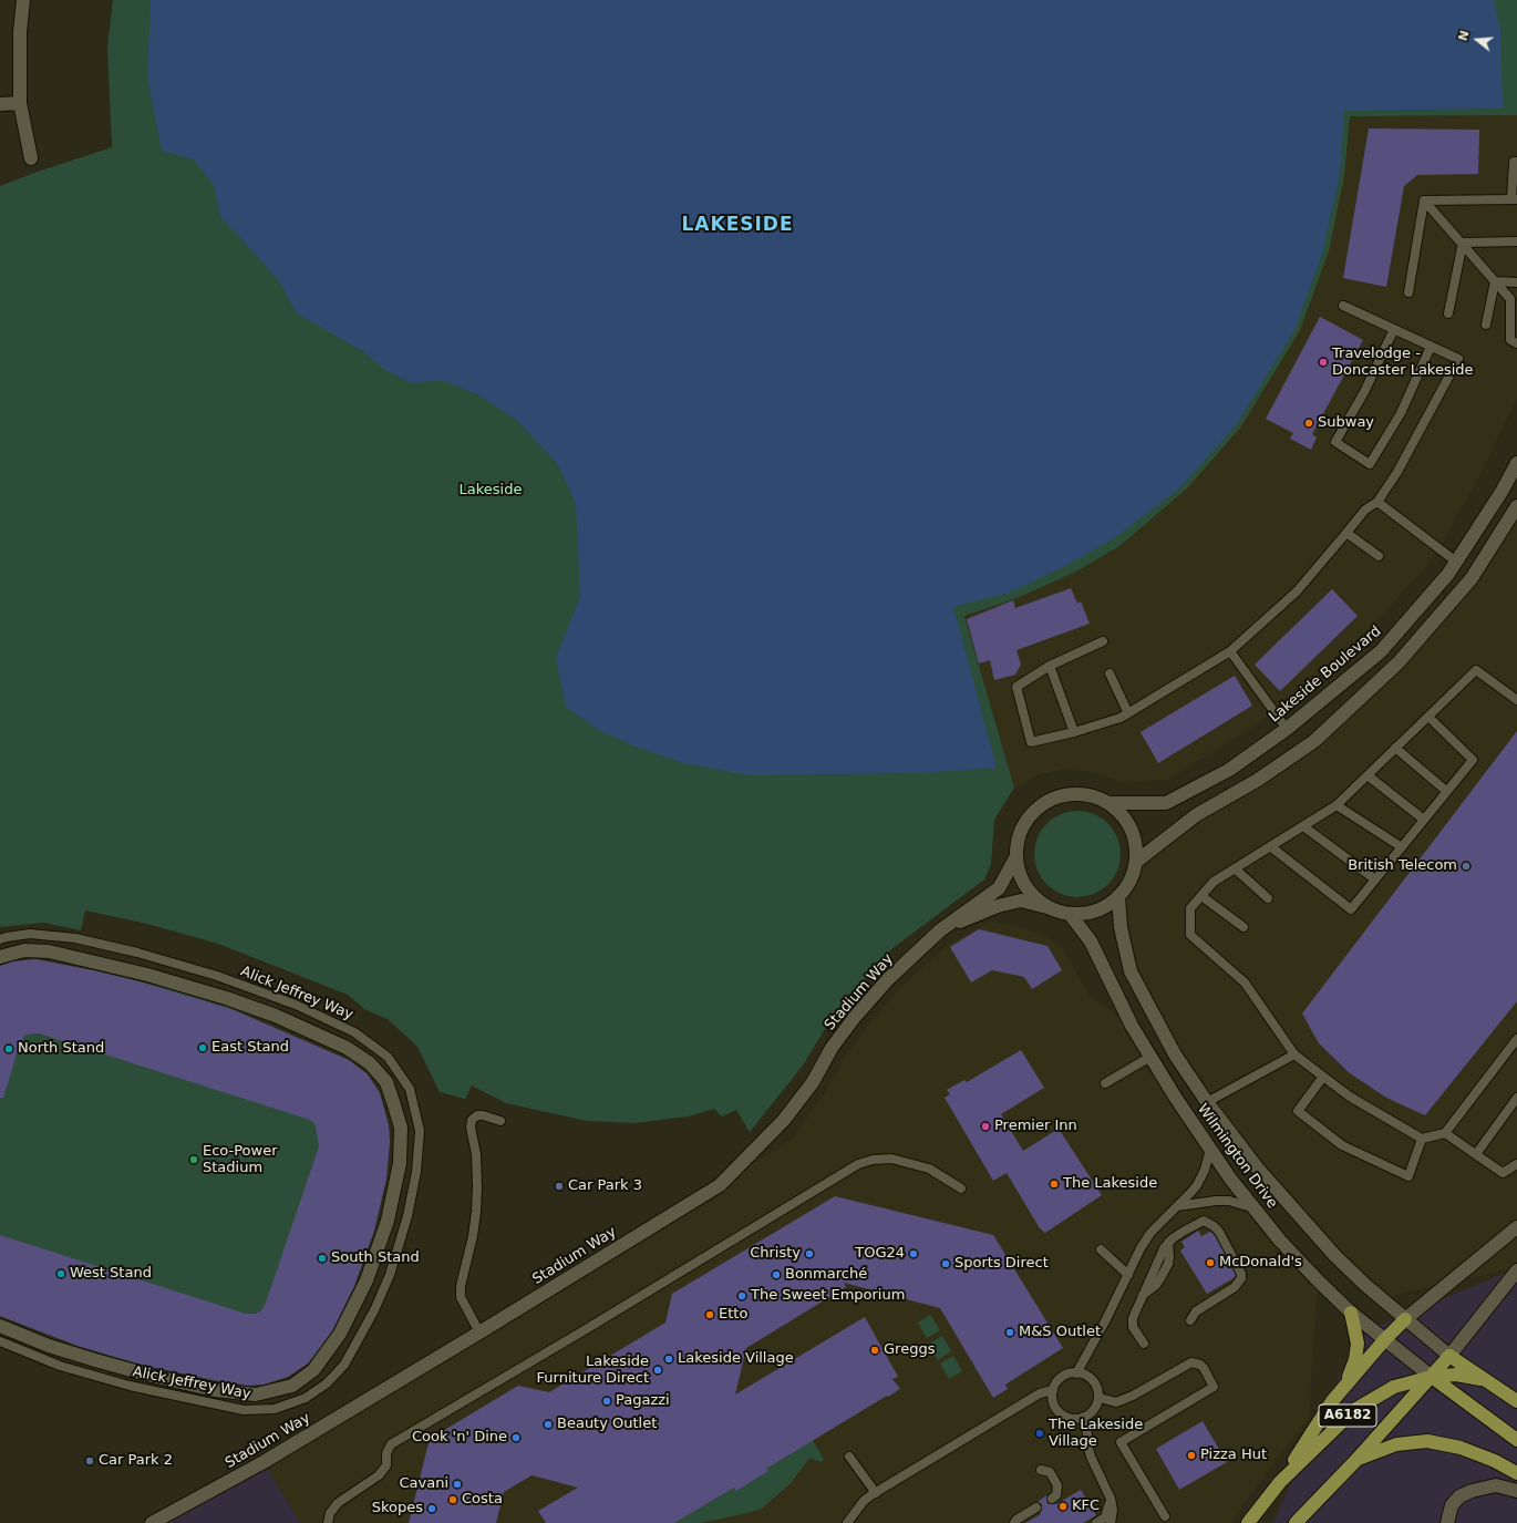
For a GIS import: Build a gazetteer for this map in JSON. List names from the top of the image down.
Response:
{
  "streets": {
    "highway": ["A6182"],
    "street": ["Lakeside Boulevard", "Stadium Way", "Wilmington Drive"],
    "lane": ["Alick Jeffrey Way"]
  },
  "crossings": [
    ["Lakeside Boulevard", "Stadium Way"],
    ["Lakeside Boulevard", "Wilmington Drive"],
    ["Stadium Way", "Wilmington Drive"],
    ["Wilmington Drive", "A6182"]
  ],
  "districts": ["LAKESIDE"],
  "parks": ["Lakeside"],
  "places": [
    "Travelodge - Doncaster Lakeside",
    "Subway",
    "British Telecom",
    "East Stand",
    "North Stand",
    "Premier Inn",
    "Eco-Power Stadium",
    "The Lakeside",
    "Car Park 3",
    "Christy",
    "TOG24",
    "South Stand",
    "McDonald's",
    "Sports Direct",
    "West Stand",
    "Bonmarché",
    "The Sweet Emporium",
    "Etto",
    "M&S Outlet",
    "Greggs",
    "Lakeside Village",
    "Lakeside Furniture Direct",
    "Pagazzi",
    "Beauty Outlet",
    "The Lakeside Village",
    "Cook 'n' Dine",
    "Pizza Hut",
    "Car Park 2",
    "Cavani",
    "Costa",
    "KFC",
    "Skopes"
  ],
  "north": "left"
}
